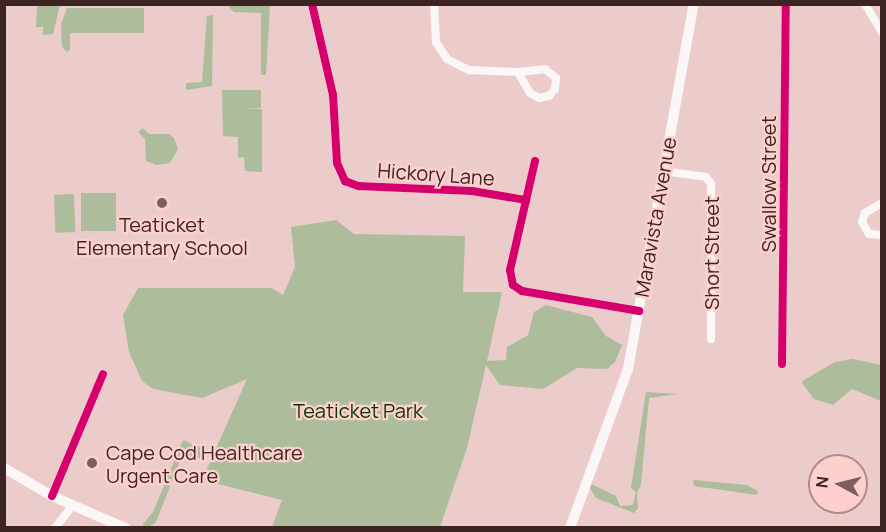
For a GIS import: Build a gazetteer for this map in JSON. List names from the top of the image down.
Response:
{
  "streets": {
    "main road": ["Maravista Avenue"],
    "street": ["Hickory Lane", "Swallow Street", "Short Street"]
  },
  "crossings": [
    ["Maravista Avenue", "Short Street"]
  ],
  "parks": ["Teaticket Park"],
  "places": ["Teaticket Elementary School", "Cape Cod Healthcare Urgent Care"],
  "north": "left"
}
